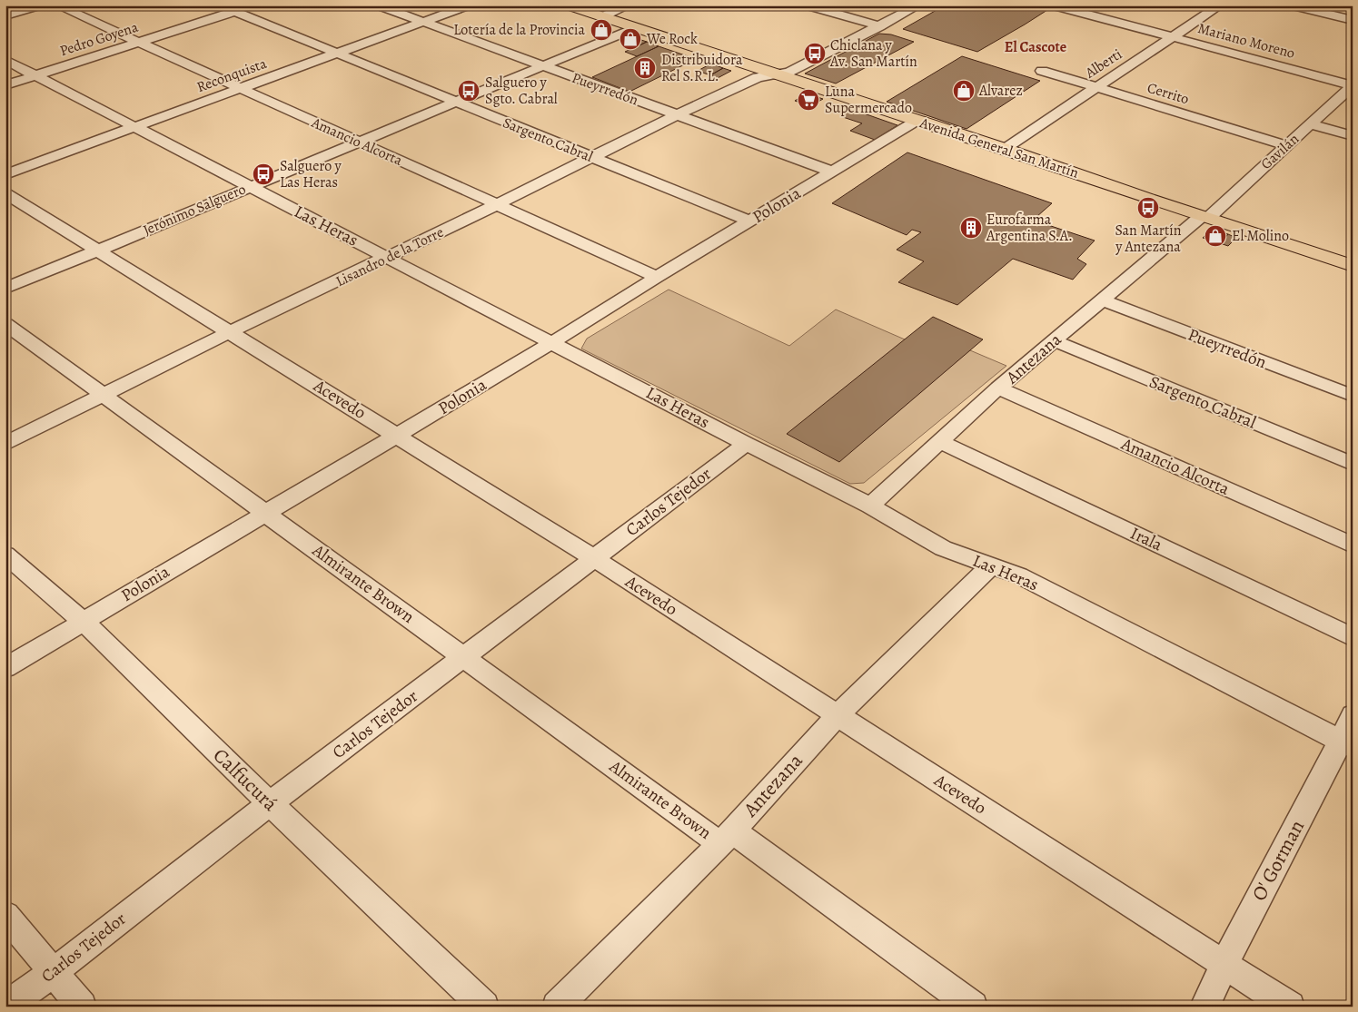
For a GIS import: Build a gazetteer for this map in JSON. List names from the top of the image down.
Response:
{
  "streets": {
    "main road": ["Avenida General San Martín"],
    "street": [
      "Pedro Goyena",
      "Mariano Moreno",
      "Alberti",
      "Reconquista",
      "Pueyrredón",
      "Cerrito",
      "Sargento Cabral",
      "Amancio Alcorta",
      "Gavilán",
      "Polonia",
      "Jerónimo Salguero",
      "Las Heras",
      "Lisandro de la Torre",
      "Antezana",
      "Acevedo",
      "Carlos Tejedor",
      "Irala",
      "Almirante Brown",
      "Calfucurá",
      "O' Gorman"
    ]
  },
  "crossings": [
    ["Pedro Goyena", "Sargento Cabral"],
    ["Pedro Goyena", "Amancio Alcorta"],
    ["Pedro Goyena", "Las Heras"],
    ["Mariano Moreno", "Alberti"],
    ["Mariano Moreno", "Gavilán"],
    ["Alberti", "Cerrito"],
    ["Alberti", "Avenida General San Martín"],
    ["Reconquista", "Pueyrredón"],
    ["Reconquista", "Sargento Cabral"],
    ["Reconquista", "Amancio Alcorta"],
    ["Reconquista", "Las Heras"],
    ["Pueyrredón", "Polonia"],
    ["Pueyrredón", "Jerónimo Salguero"],
    ["Pueyrredón", "Lisandro de la Torre"],
    ["Pueyrredón", "Antezana"],
    ["Cerrito", "Gavilán"],
    ["Sargento Cabral", "Polonia"],
    ["Sargento Cabral", "Jerónimo Salguero"],
    ["Sargento Cabral", "Lisandro de la Torre"],
    ["Sargento Cabral", "Antezana"],
    ["Amancio Alcorta", "Polonia"],
    ["Amancio Alcorta", "Jerónimo Salguero"],
    ["Amancio Alcorta", "Lisandro de la Torre"],
    ["Amancio Alcorta", "Antezana"],
    ["Avenida General San Martín", "Gavilán"],
    ["Avenida General San Martín", "Polonia"],
    ["Avenida General San Martín", "Jerónimo Salguero"],
    ["Avenida General San Martín", "Lisandro de la Torre"],
    ["Avenida General San Martín", "Antezana"],
    ["Gavilán", "Antezana"],
    ["Polonia", "Las Heras"],
    ["Polonia", "Acevedo"],
    ["Polonia", "Almirante Brown"],
    ["Polonia", "Calfucurá"],
    ["Jerónimo Salguero", "Las Heras"],
    ["Jerónimo Salguero", "Acevedo"],
    ["Las Heras", "Lisandro de la Torre"],
    ["Las Heras", "Antezana"],
    ["Las Heras", "Carlos Tejedor"],
    ["Las Heras", "O' Gorman"],
    ["Lisandro de la Torre", "Acevedo"],
    ["Lisandro de la Torre", "Almirante Brown"],
    ["Antezana", "Acevedo"],
    ["Antezana", "Irala"],
    ["Antezana", "Almirante Brown"],
    ["Acevedo", "Carlos Tejedor"],
    ["Acevedo", "O' Gorman"],
    ["Carlos Tejedor", "Almirante Brown"],
    ["Carlos Tejedor", "Calfucurá"]
  ],
  "districts": ["El Cascote"],
  "places": {
    "shop": [
      "Lotería de la Provincia",
      "We Rock",
      "Alvarez",
      "El Molino"
    ],
    "bus stop": [
      "Chiclana y Av. San Martín",
      "Salguero y Sgto. Cabral",
      "Salguero y Las Heras",
      "San Martín y Antezana"
    ],
    "building": ["Distribuidora Rel S.R.L.", "Eurofarma Argentina S.A."],
    "supermarket": ["Luna Supermercado"]
  }
}
